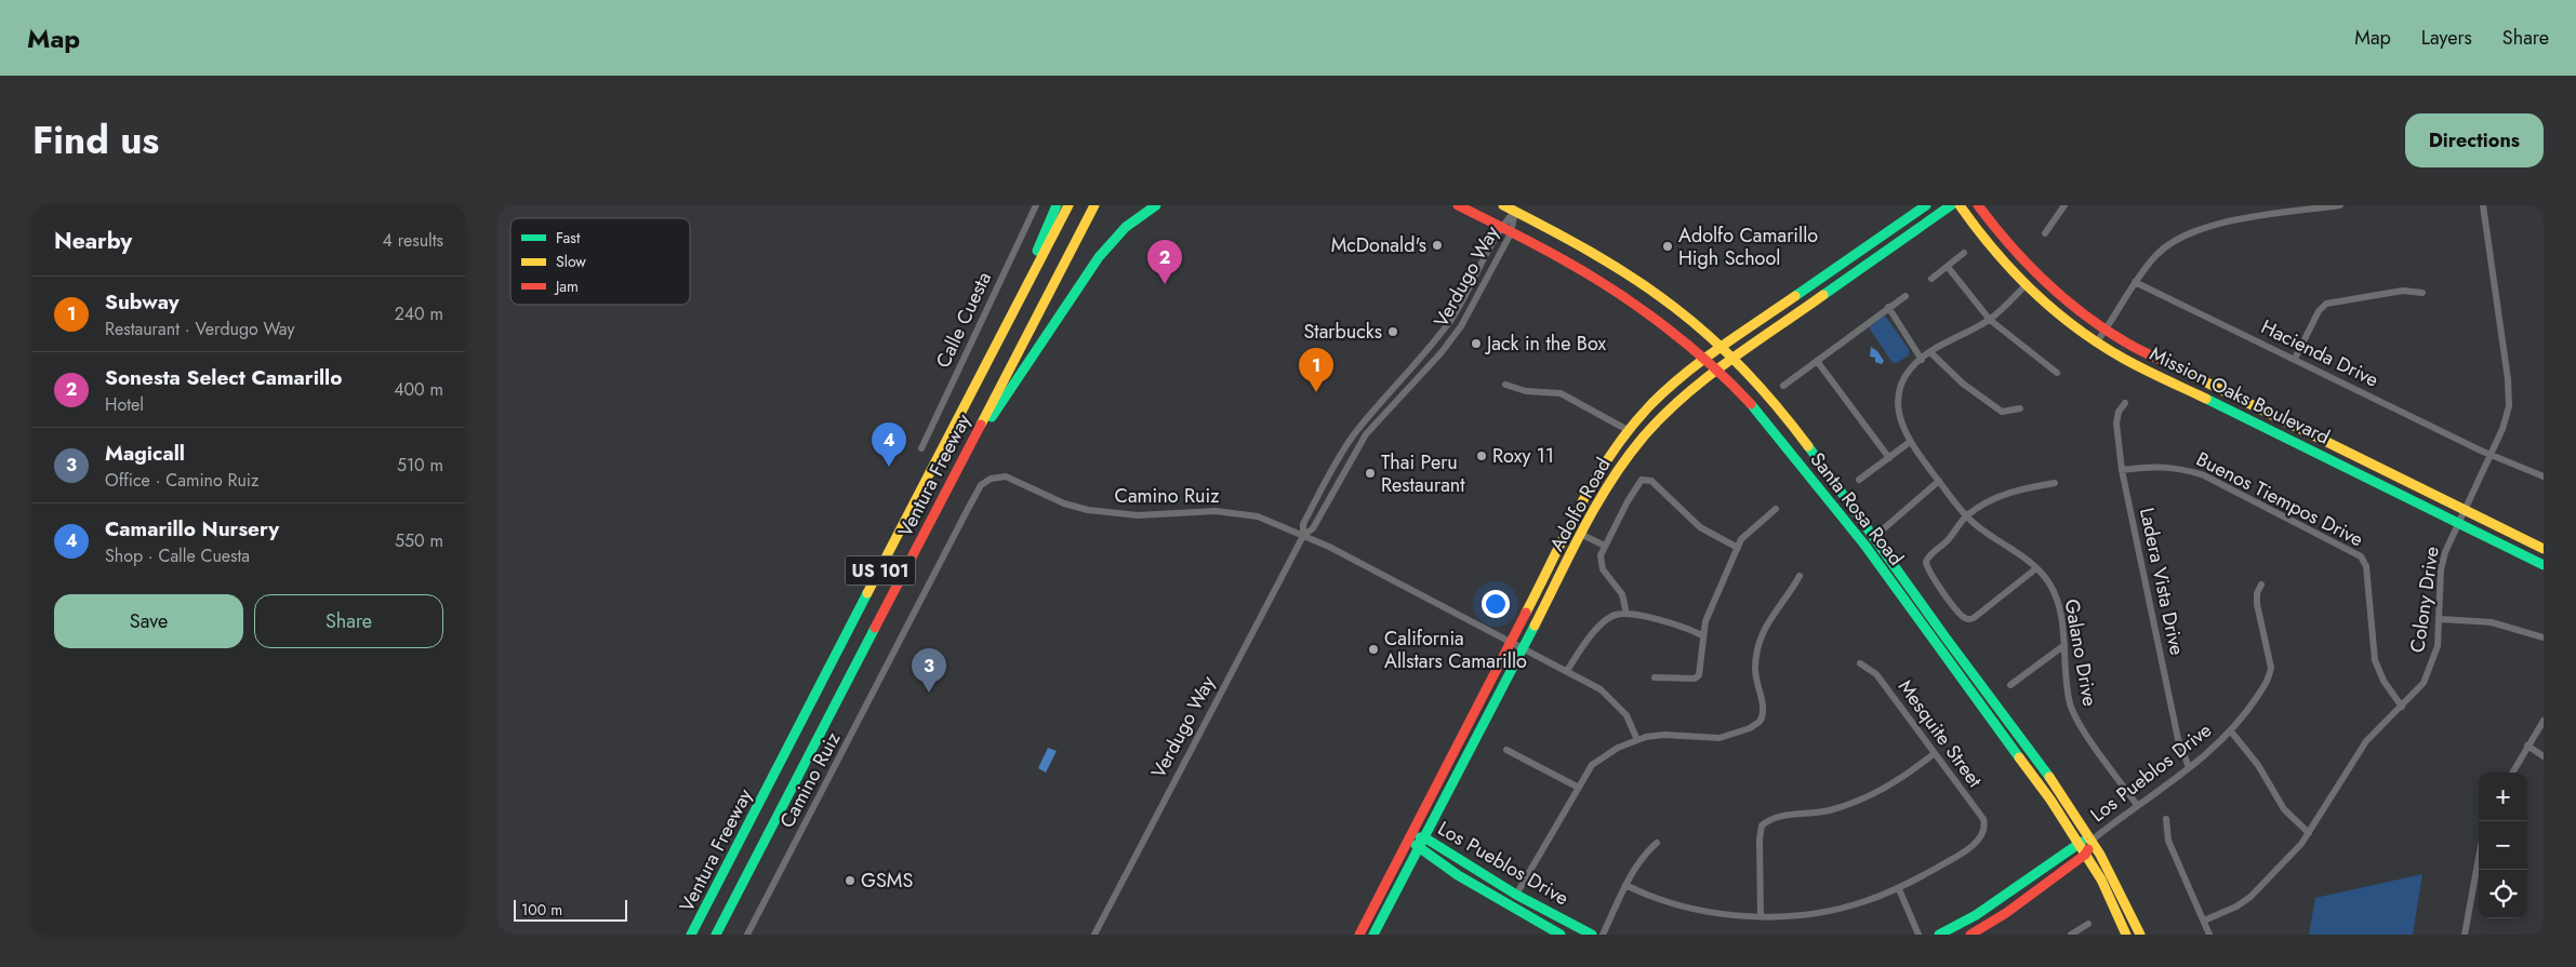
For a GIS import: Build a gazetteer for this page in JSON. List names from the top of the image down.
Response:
{
  "streets": {
    "main road": [
      "Mission Oaks Boulevard",
      "Ventura Freeway",
      "Adolfo Road",
      "Santa Rosa Road",
      "US 101",
      "Los Pueblos Drive"
    ],
    "street": [
      "Verdugo Way",
      "Calle Cuesta",
      "Hacienda Drive",
      "Camino Ruiz",
      "Buenos Tiempos Drive",
      "Ladera Vista Drive",
      "Colony Drive",
      "Galano Drive",
      "Mesquite Street"
    ]
  },
  "crossings": [
    ["Verdugo Way", "Camino Ruiz"],
    ["Verdugo Way", "Santa Rosa Road"],
    ["Hacienda Drive", "Colony Drive"],
    ["Mission Oaks Boulevard", "Colony Drive"],
    ["Mission Oaks Boulevard", "Galano Drive"],
    ["Camino Ruiz", "Adolfo Road"],
    ["Buenos Tiempos Drive", "Ladera Vista Drive"],
    ["Buenos Tiempos Drive", "Colony Drive"],
    ["Adolfo Road", "Santa Rosa Road"],
    ["Adolfo Road", "Los Pueblos Drive"],
    ["Santa Rosa Road", "Los Pueblos Drive"],
    ["Ladera Vista Drive", "Los Pueblos Drive"],
    ["Galano Drive", "Los Pueblos Drive"]
  ],
  "places": [
    "McDonald's",
    "Adolfo Camarillo High School",
    "Starbucks",
    "Jack in the Box",
    "Roxy 11",
    "Thai Peru Restaurant",
    "California Allstars Camarillo",
    "GSMS"
  ],
  "legend": ["Fast", "Slow", "Jam"],
  "scale_bar": "100 m",
  "page": {
    "header": "Map",
    "nav": ["Map", "Layers", "Share"],
    "title": "Find us",
    "buttons": [
      "Directions",
      ["Save", "Share"]
    ],
    "heading": ["Nearby", "4 results"],
    "pins": [
      "2",
      "1",
      "4",
      "3"
    ],
    "list": [
      {
        "mark": "1",
        "name": "Subway",
        "note": "Restaurant · Verdugo Way",
        "value": "240 m"
      },
      {
        "mark": "2",
        "name": "Sonesta Select Camarillo",
        "note": "Hotel",
        "value": "400 m"
      },
      {
        "mark": "3",
        "name": "Magicall",
        "note": "Office · Camino Ruiz",
        "value": "510 m"
      },
      {
        "mark": "4",
        "name": "Camarillo Nursery",
        "note": "Shop · Calle Cuesta",
        "value": "550 m"
      }
    ],
    "map_buttons": ["+", "−"],
    "scale": "100 m"
  }
}
